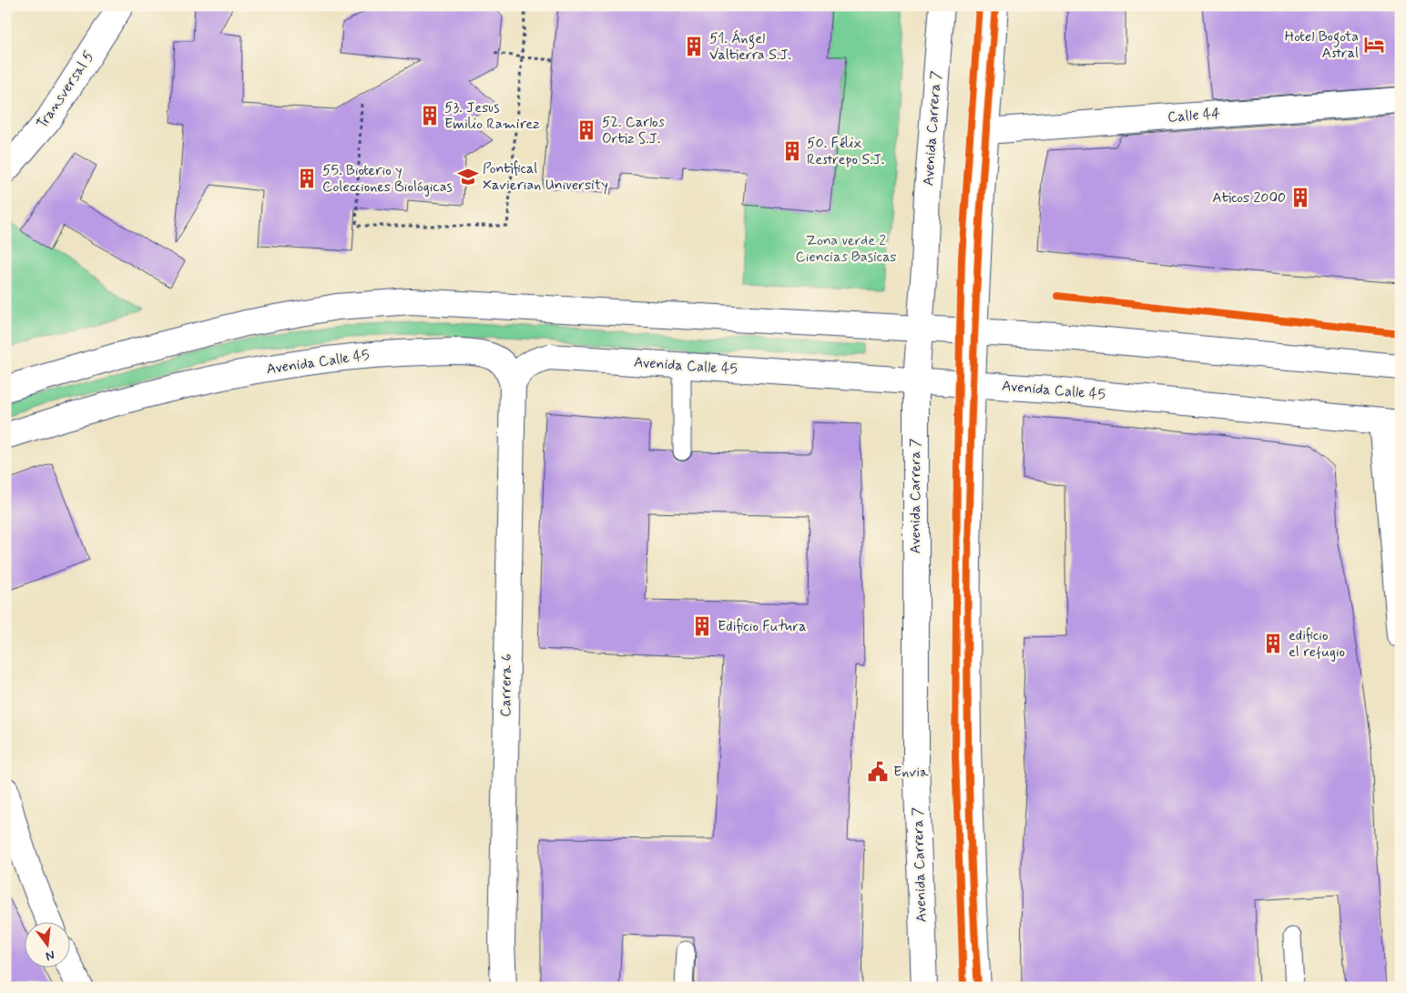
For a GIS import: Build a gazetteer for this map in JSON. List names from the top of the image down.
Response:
{
  "streets": {
    "main road": [
      "Transversal 5",
      "Calle 44",
      "Avenida Carrera 7",
      "Avenida Calle 45",
      "Carrera 6"
    ]
  },
  "crossings": [
    ["Avenida Carrera 7", "Avenida Calle 45"],
    ["Avenida Calle 45", "Carrera 6"]
  ],
  "parks": ["Zona verde 2 Ciencias Basicas"],
  "places": {
    "hotel": ["Hotel Bogota Astral"],
    "building": [
      "51. Ángel Valtierra S.J.",
      "53. Jesus Emilio Ramirez",
      "52. Carlos Ortiz S.J.",
      "50. Félix Restrepo S.J.",
      "55. Bioterio y Colecciones Biológicas",
      "Aticos 2000",
      "Edificio Futura",
      "edificio el refugio"
    ],
    "school or university": ["Pontifical Xavierian University"],
    "public building": ["Envia"]
  },
  "north": "bottom"
}
